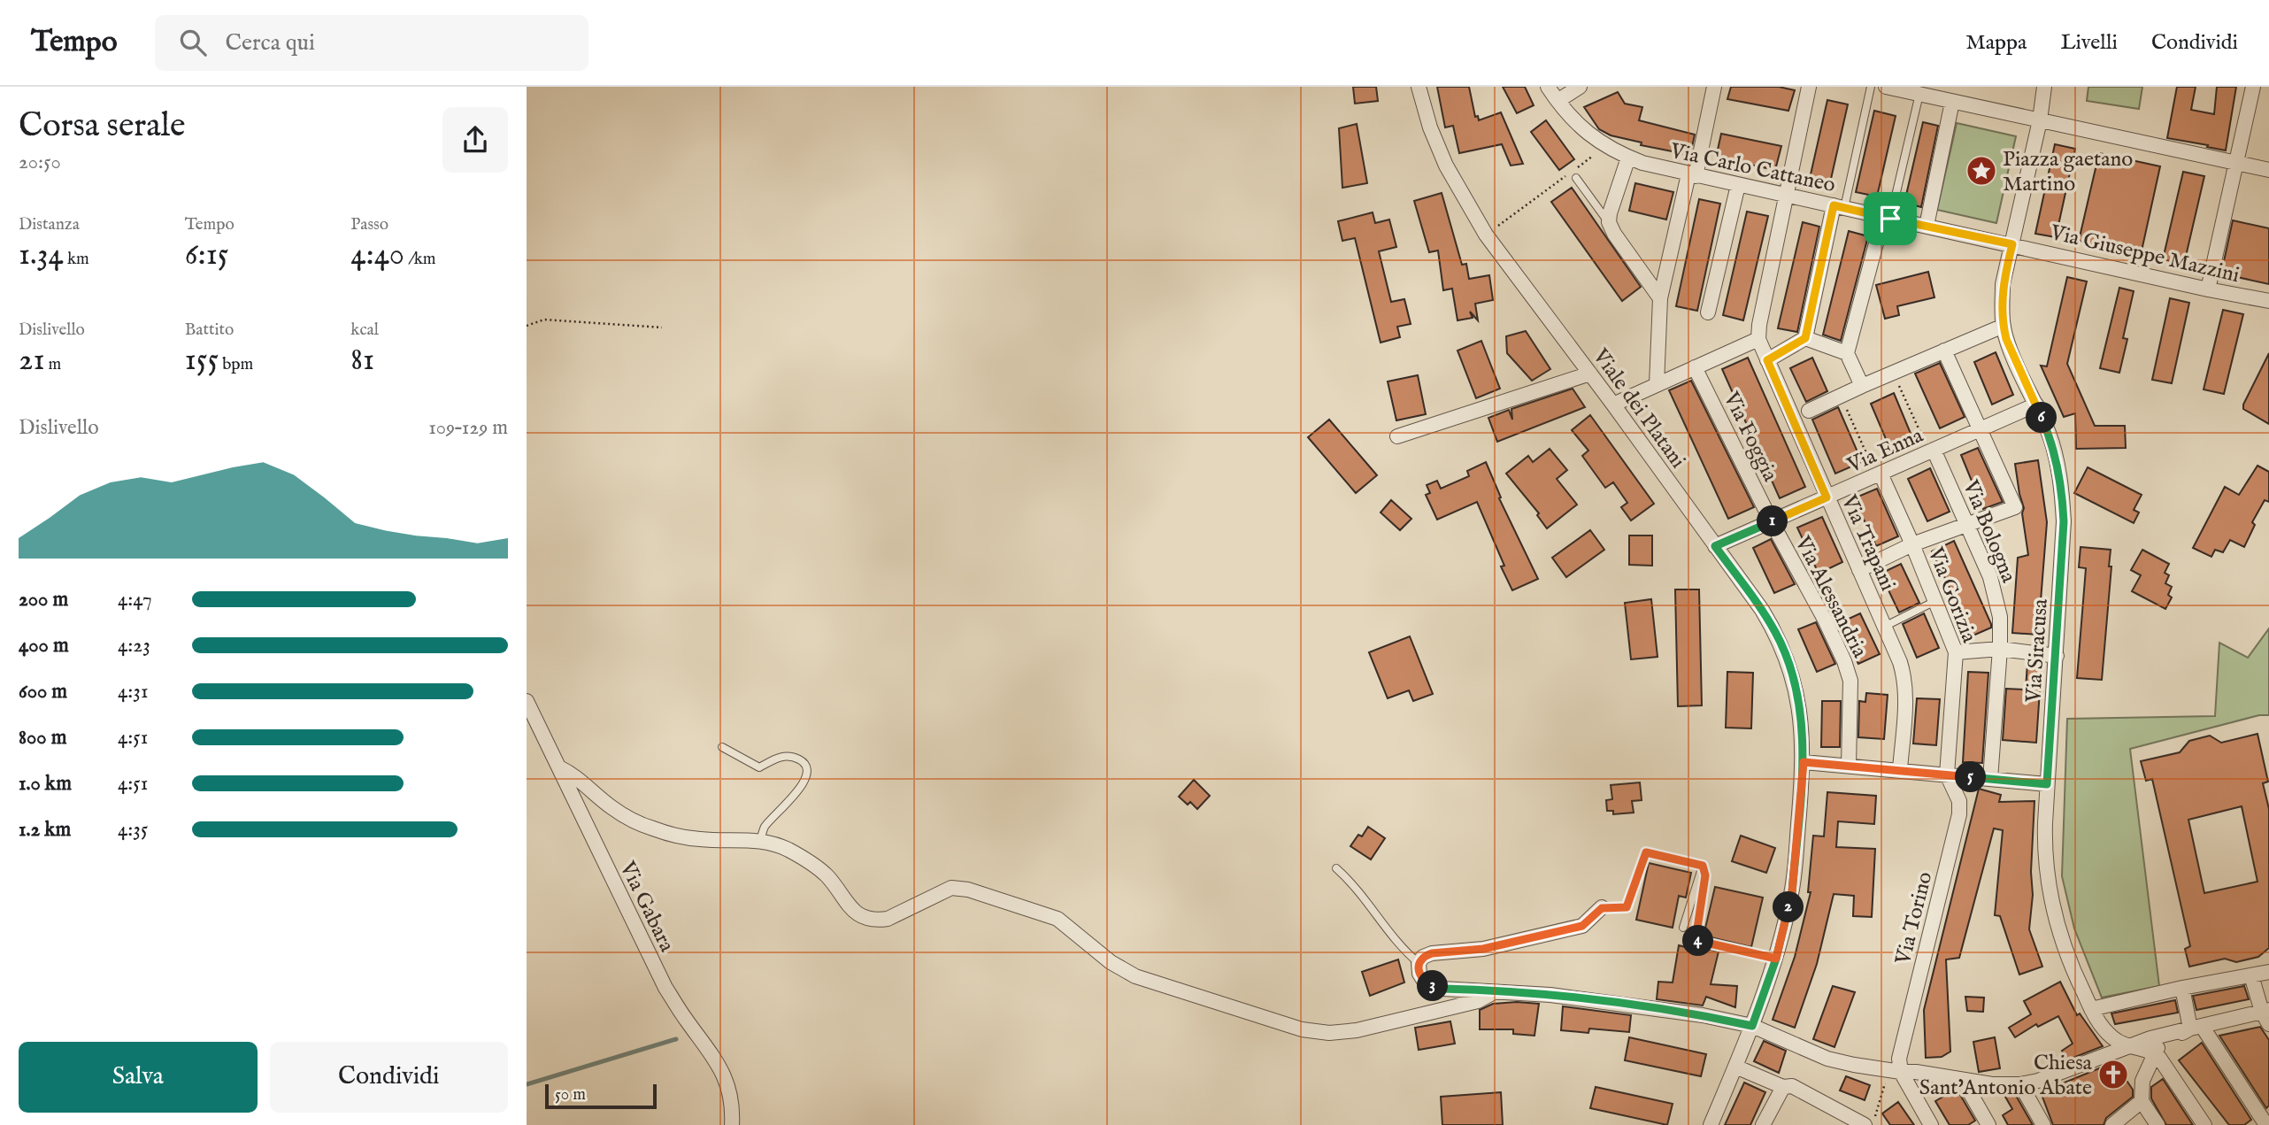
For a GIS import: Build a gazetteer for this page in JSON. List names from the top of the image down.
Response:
{
  "streets": {
    "street": [
      "Via Carlo Cattaneo",
      "Via Giuseppe Mazzini",
      "Viale dei Platani",
      "Via Foggia",
      "Via Enna",
      "Via Bologna",
      "Via Trapani",
      "Via Gorizia",
      "Via Alessandria",
      "Via Siracusa",
      "Via Gabara",
      "Via Torino"
    ]
  },
  "crossings": [
    ["Via Carlo Cattaneo", "Via Giuseppe Mazzini"],
    ["Via Carlo Cattaneo", "Via Siracusa"],
    ["Via Giuseppe Mazzini", "Via Siracusa"],
    ["Viale dei Platani", "Via Enna"],
    ["Via Foggia", "Via Enna"],
    ["Via Foggia", "Via Alessandria"],
    ["Via Enna", "Via Bologna"],
    ["Via Enna", "Via Trapani"],
    ["Via Enna", "Via Gorizia"],
    ["Via Enna", "Via Alessandria"],
    ["Via Enna", "Via Siracusa"],
    ["Via Gorizia", "Via Torino"]
  ],
  "places": {
    "place": ["Piazza gaetano Martino"],
    "church": ["Chiesa Sant'Antonio Abate"]
  },
  "scale_bar": "50 m",
  "page": {
    "header": "Tempo",
    "search": "Cerca qui",
    "nav": ["Mappa", "Livelli", "Condividi"],
    "heading": ["Corsa serale", "20:50"],
    "stats": [
      ["Distanza", "1.34 km"],
      ["Tempo", "6:15"],
      ["Passo", "4:40 /km"],
      ["Dislivello", "21 m"],
      ["Battito", "155 bpm"],
      ["kcal", "81"]
    ],
    "pins": [
      "6",
      "1",
      "5",
      "2",
      "4",
      "3"
    ],
    "chart": ["Dislivello", "109–129 m"],
    "list": [
      {
        "name": "200 m",
        "note": "4:47"
      },
      {
        "name": "400 m",
        "note": "4:23"
      },
      {
        "name": "600 m",
        "note": "4:31"
      },
      {
        "name": "800 m",
        "note": "4:51"
      },
      {
        "name": "1.0 km",
        "note": "4:51"
      },
      {
        "name": "1.2 km",
        "note": "4:35"
      }
    ],
    "buttons": ["Salva", "Condividi"],
    "scale": "50 m"
  }
}
